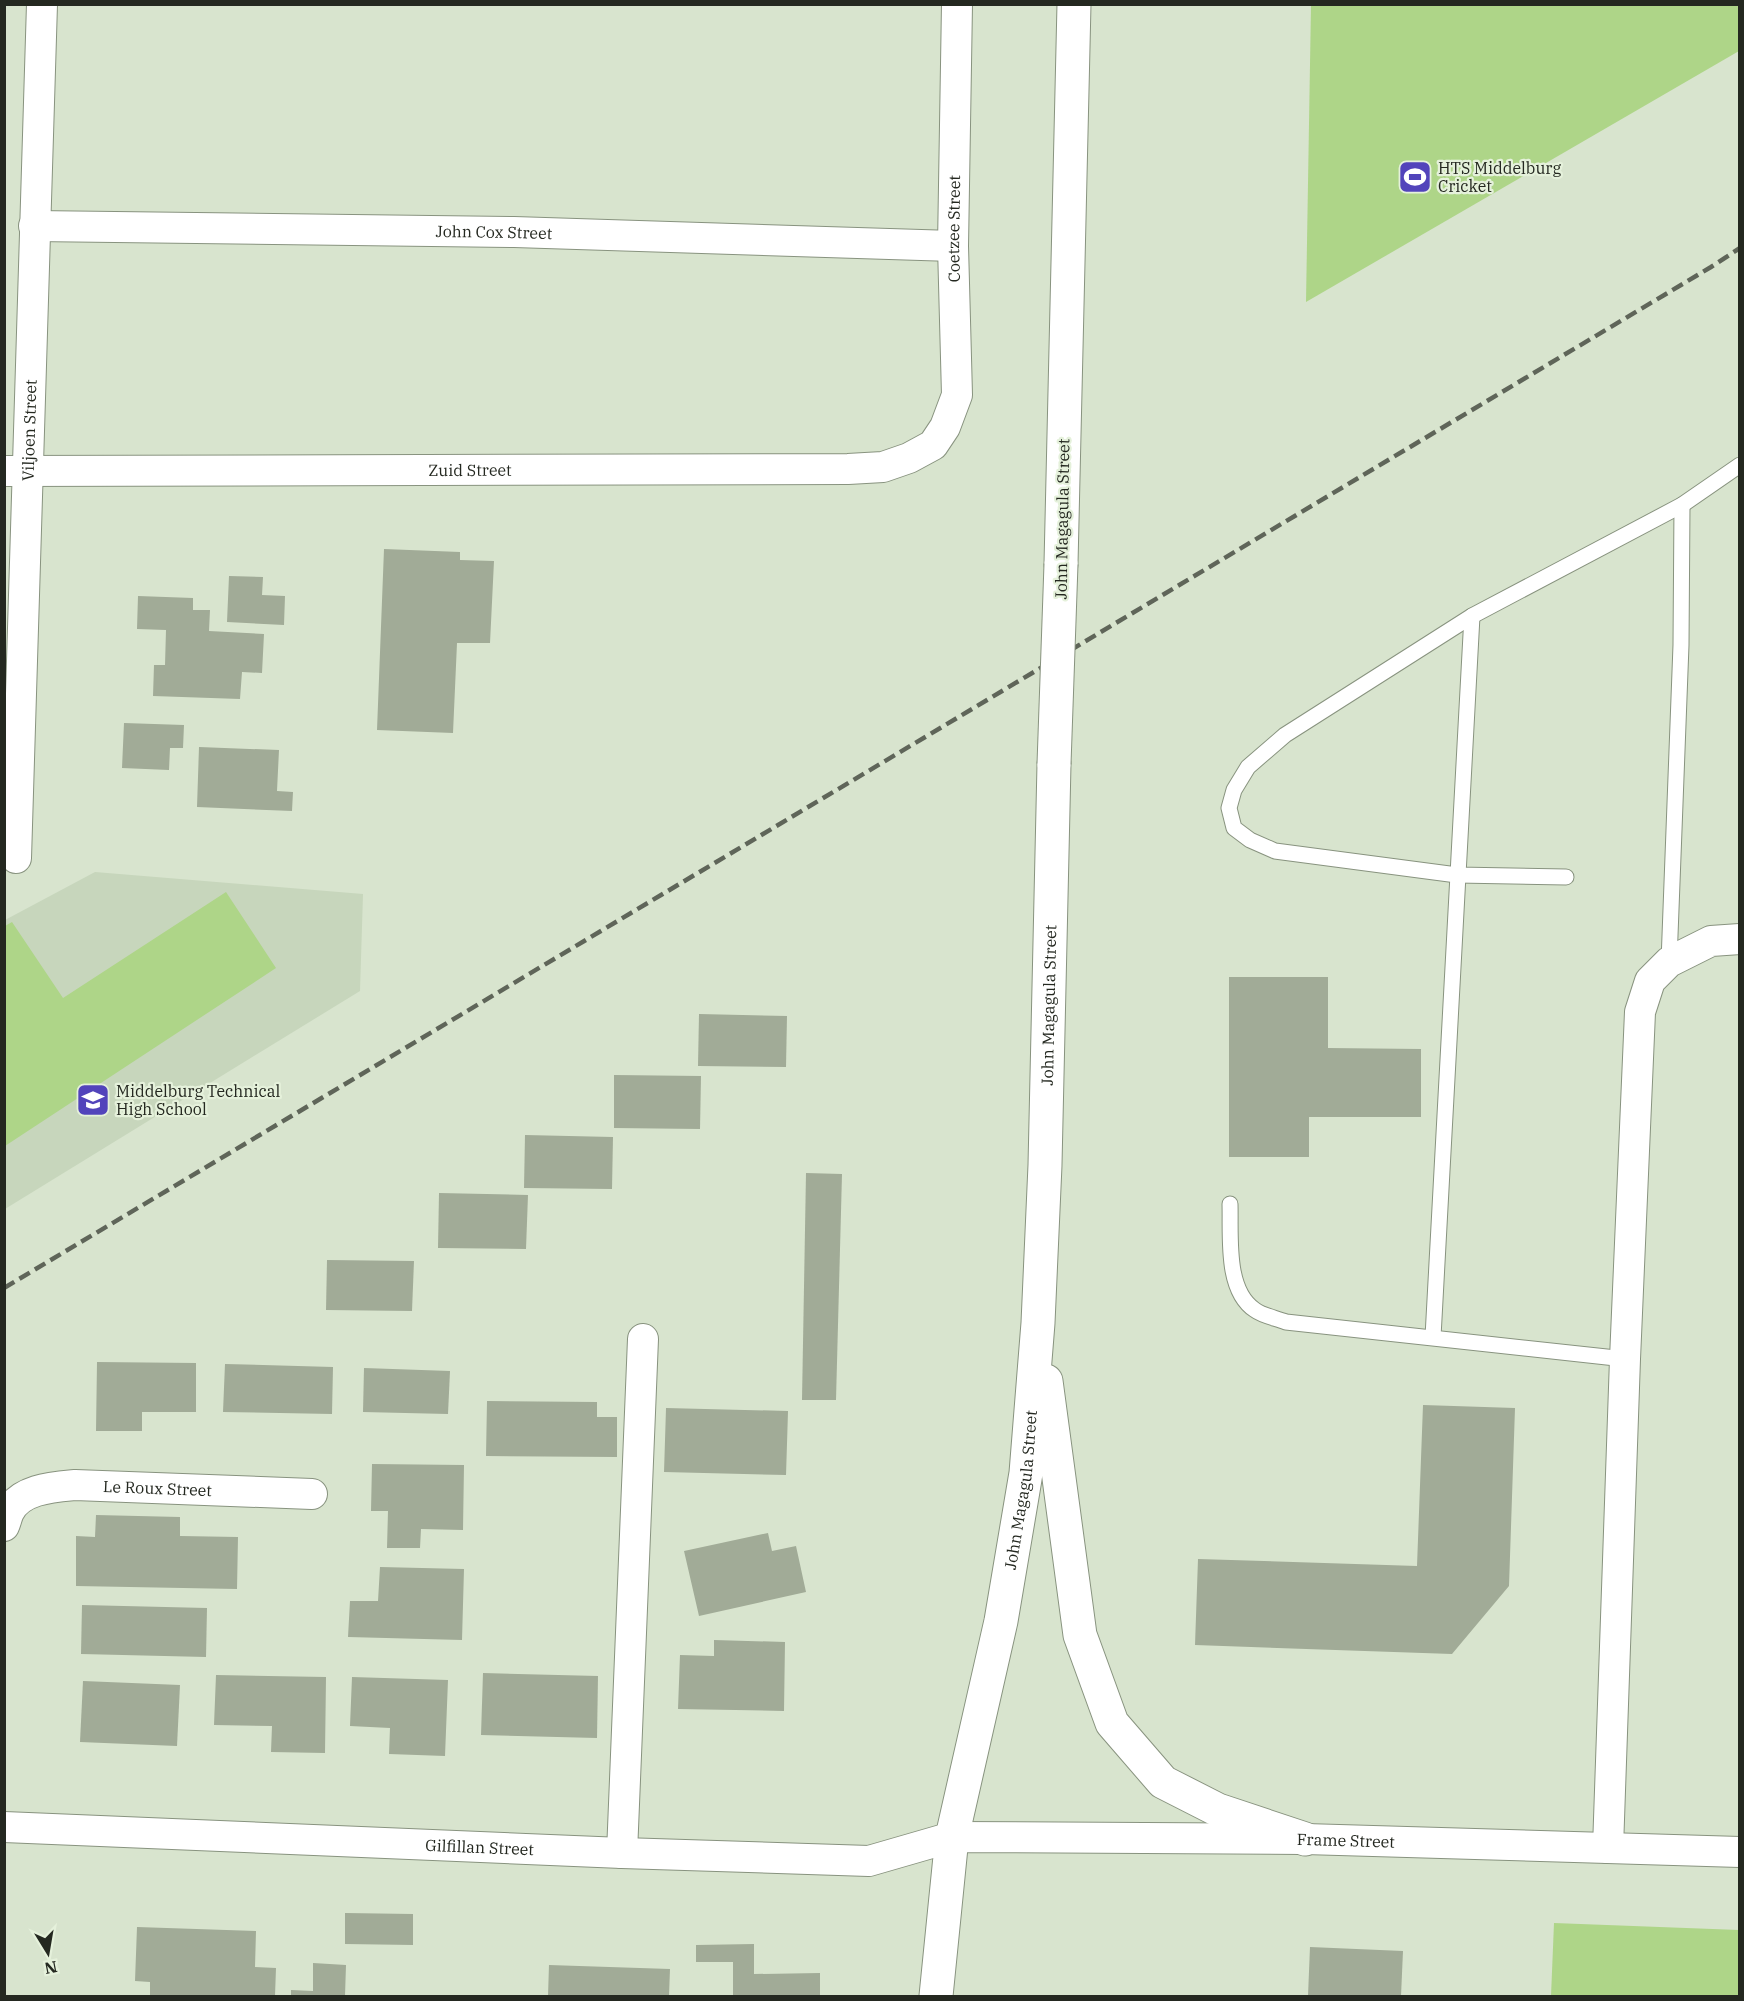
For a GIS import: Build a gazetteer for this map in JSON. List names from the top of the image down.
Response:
{
  "streets": {
    "street": [
      "Coetzee Street",
      "John Cox Street",
      "Viljoen Street",
      "Zuid Street",
      "John Magagula Street",
      "Le Roux Street",
      "Frame Street",
      "Gilfillan Street"
    ]
  },
  "crossings": [
    ["Coetzee Street", "John Cox Street"],
    ["Coetzee Street", "Zuid Street"],
    ["John Cox Street", "Viljoen Street"],
    ["Viljoen Street", "Zuid Street"],
    ["John Magagula Street", "Frame Street"],
    ["John Magagula Street", "Gilfillan Street"],
    ["Frame Street", "Gilfillan Street"]
  ],
  "places": {
    "sports": ["HTS Middelburg Cricket"],
    "school or university": ["Middelburg Technical High School"]
  },
  "north": "bottom"
}
